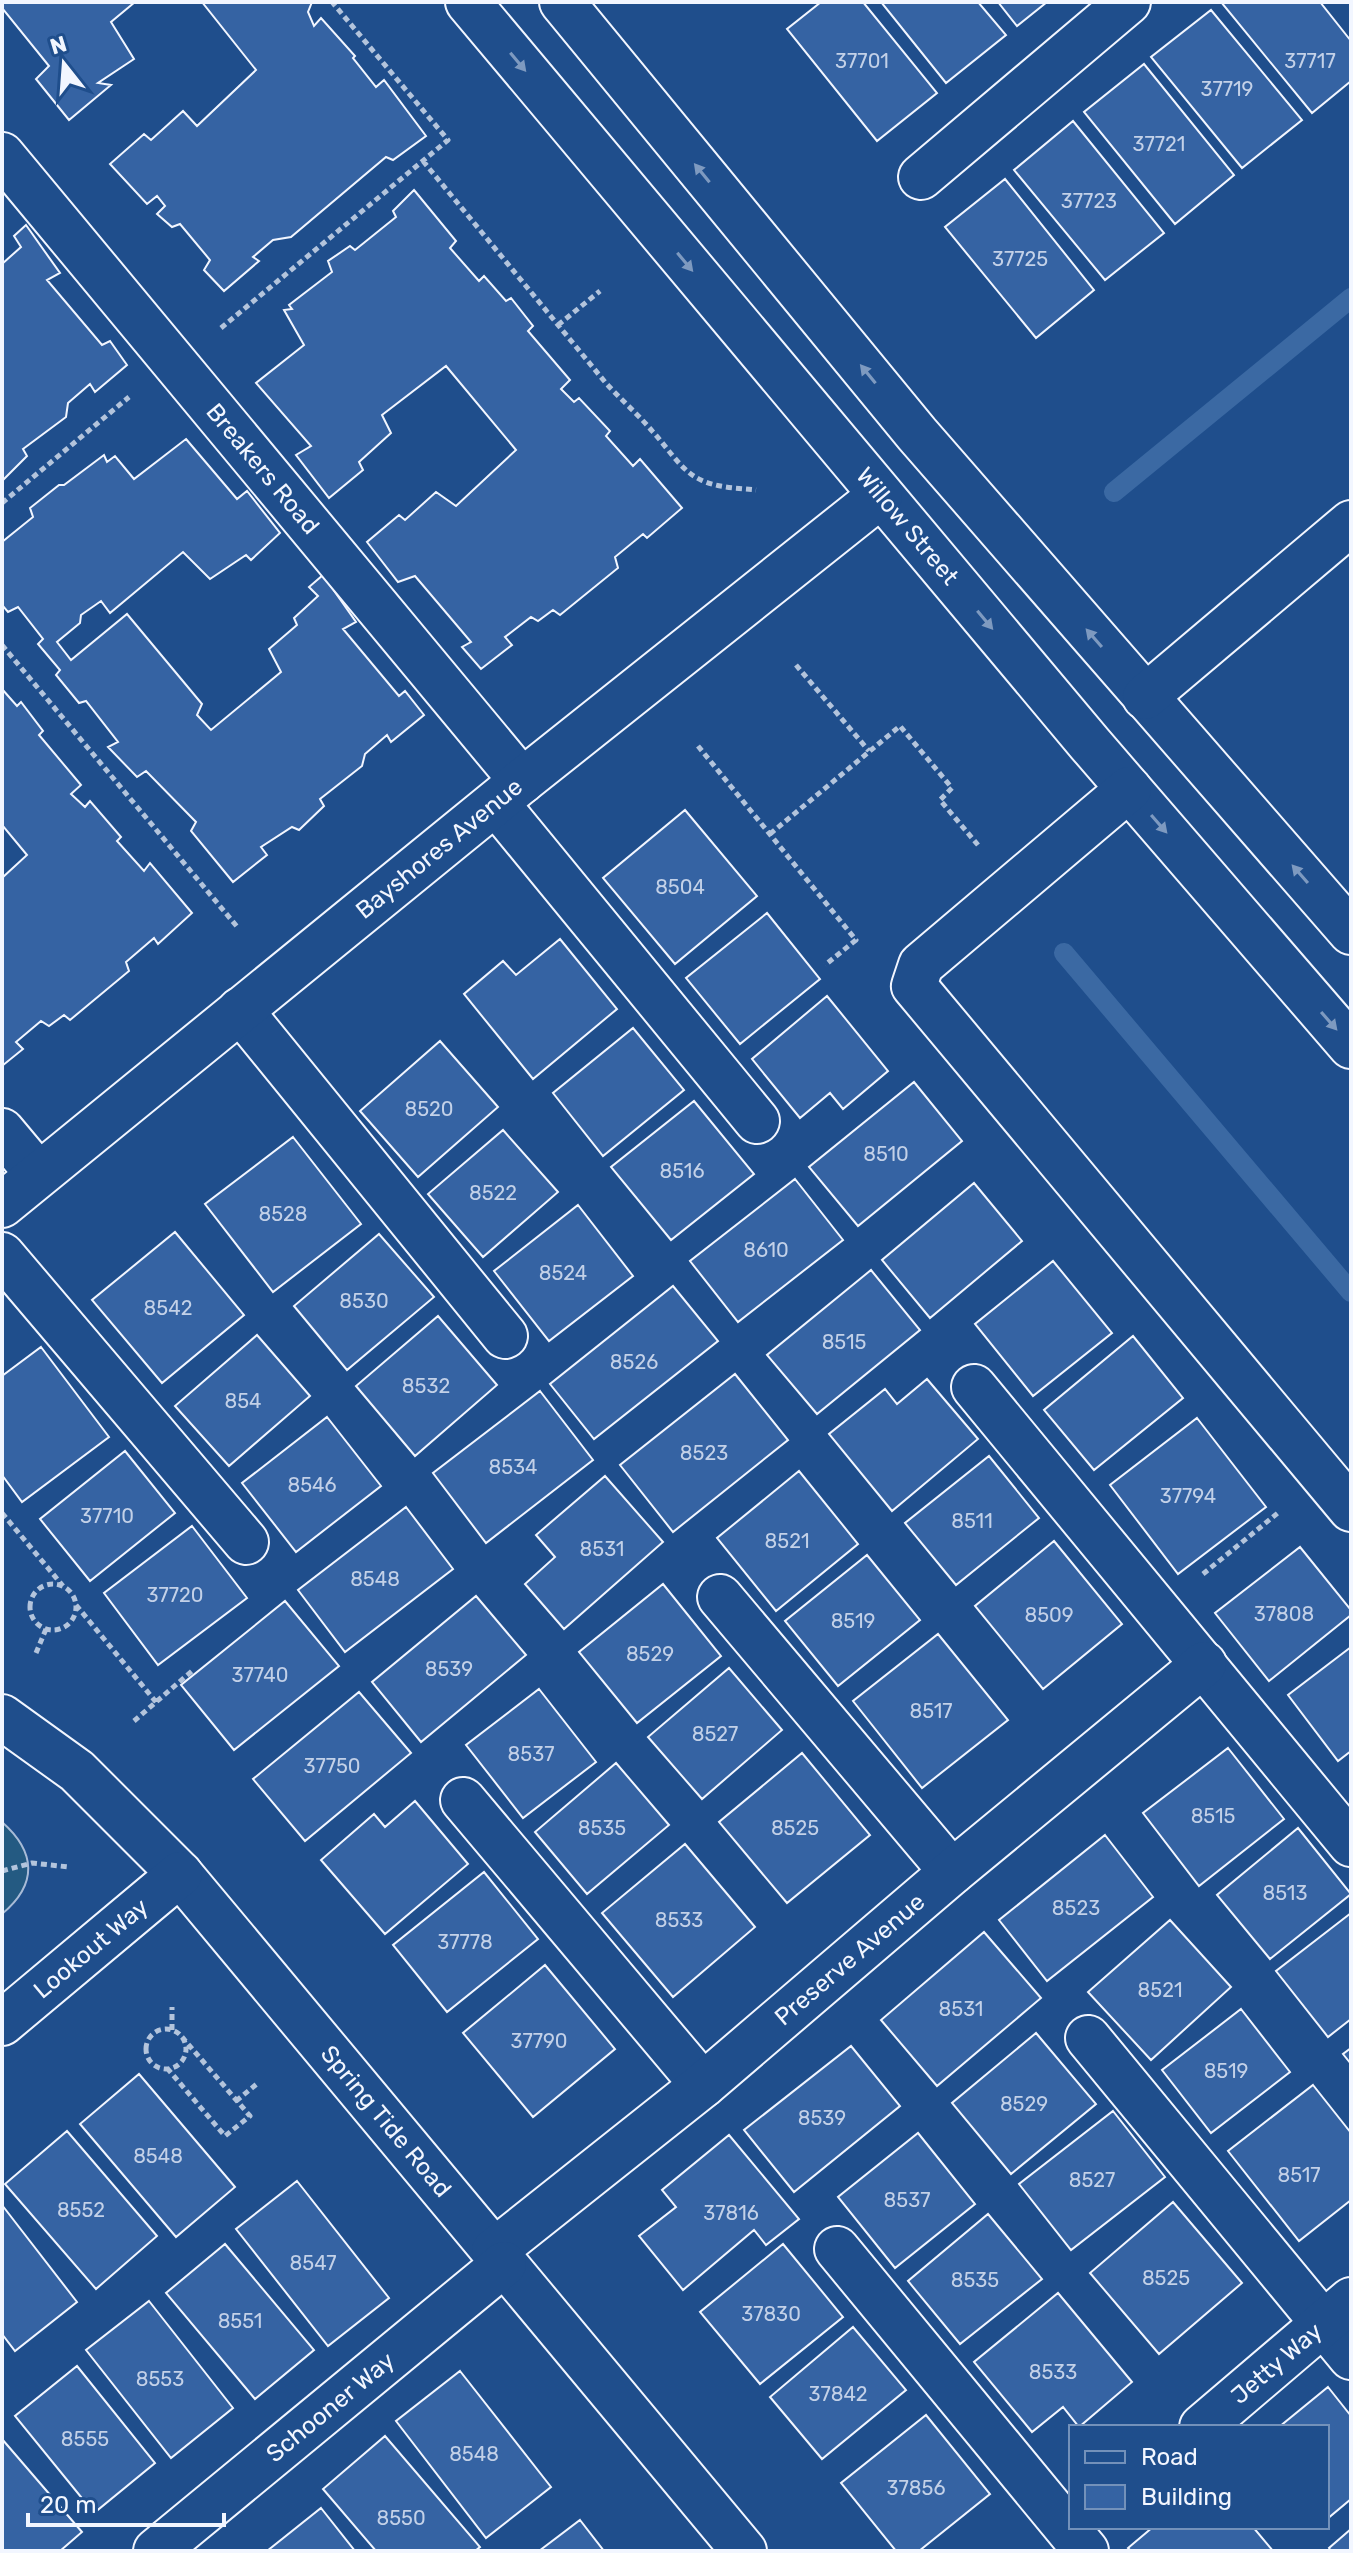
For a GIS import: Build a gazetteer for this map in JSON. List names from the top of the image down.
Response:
{
  "streets": {
    "street": [
      "Breakers Road",
      "Willow Street",
      "Bayshores Avenue",
      "Lookout Way",
      "Preserve Avenue",
      "Spring Tide Road",
      "Jetty Way",
      "Schooner Way"
    ]
  },
  "crossings": [
    ["Breakers Road", "Bayshores Avenue"],
    ["Willow Street", "Bayshores Avenue"],
    ["Lookout Way", "Spring Tide Road"],
    ["Preserve Avenue", "Spring Tide Road"],
    ["Preserve Avenue", "Schooner Way"],
    ["Spring Tide Road", "Schooner Way"]
  ],
  "house_numbers": [
    "37701",
    "37717",
    "37719",
    "37721",
    "37723",
    "37725",
    "8504",
    "8520",
    "8510",
    "8516",
    "8522",
    "8528",
    "8610",
    "8524",
    "8530",
    "8542",
    "8515",
    "8526",
    "8532",
    "854",
    "8523",
    "8534",
    "8546",
    "37794",
    "37710",
    "8511",
    "8521",
    "8531",
    "8548",
    "37720",
    "37808",
    "8509",
    "8519",
    "8529",
    "8539",
    "37740",
    "8517",
    "8527",
    "8537",
    "37750",
    "8515",
    "8535",
    "8525",
    "8513",
    "8523",
    "8533",
    "37778",
    "8521",
    "8531",
    "37790",
    "8519",
    "8529",
    "8539",
    "8548",
    "8517",
    "8527",
    "8537",
    "8552",
    "37816",
    "8547",
    "8525",
    "8535",
    "37830",
    "8551",
    "8533",
    "8553",
    "37842",
    "8555",
    "8548",
    "37856",
    "8550"
  ],
  "legend": ["Road", "Building"],
  "scale_bar": "20 m",
  "north": "top"
}
